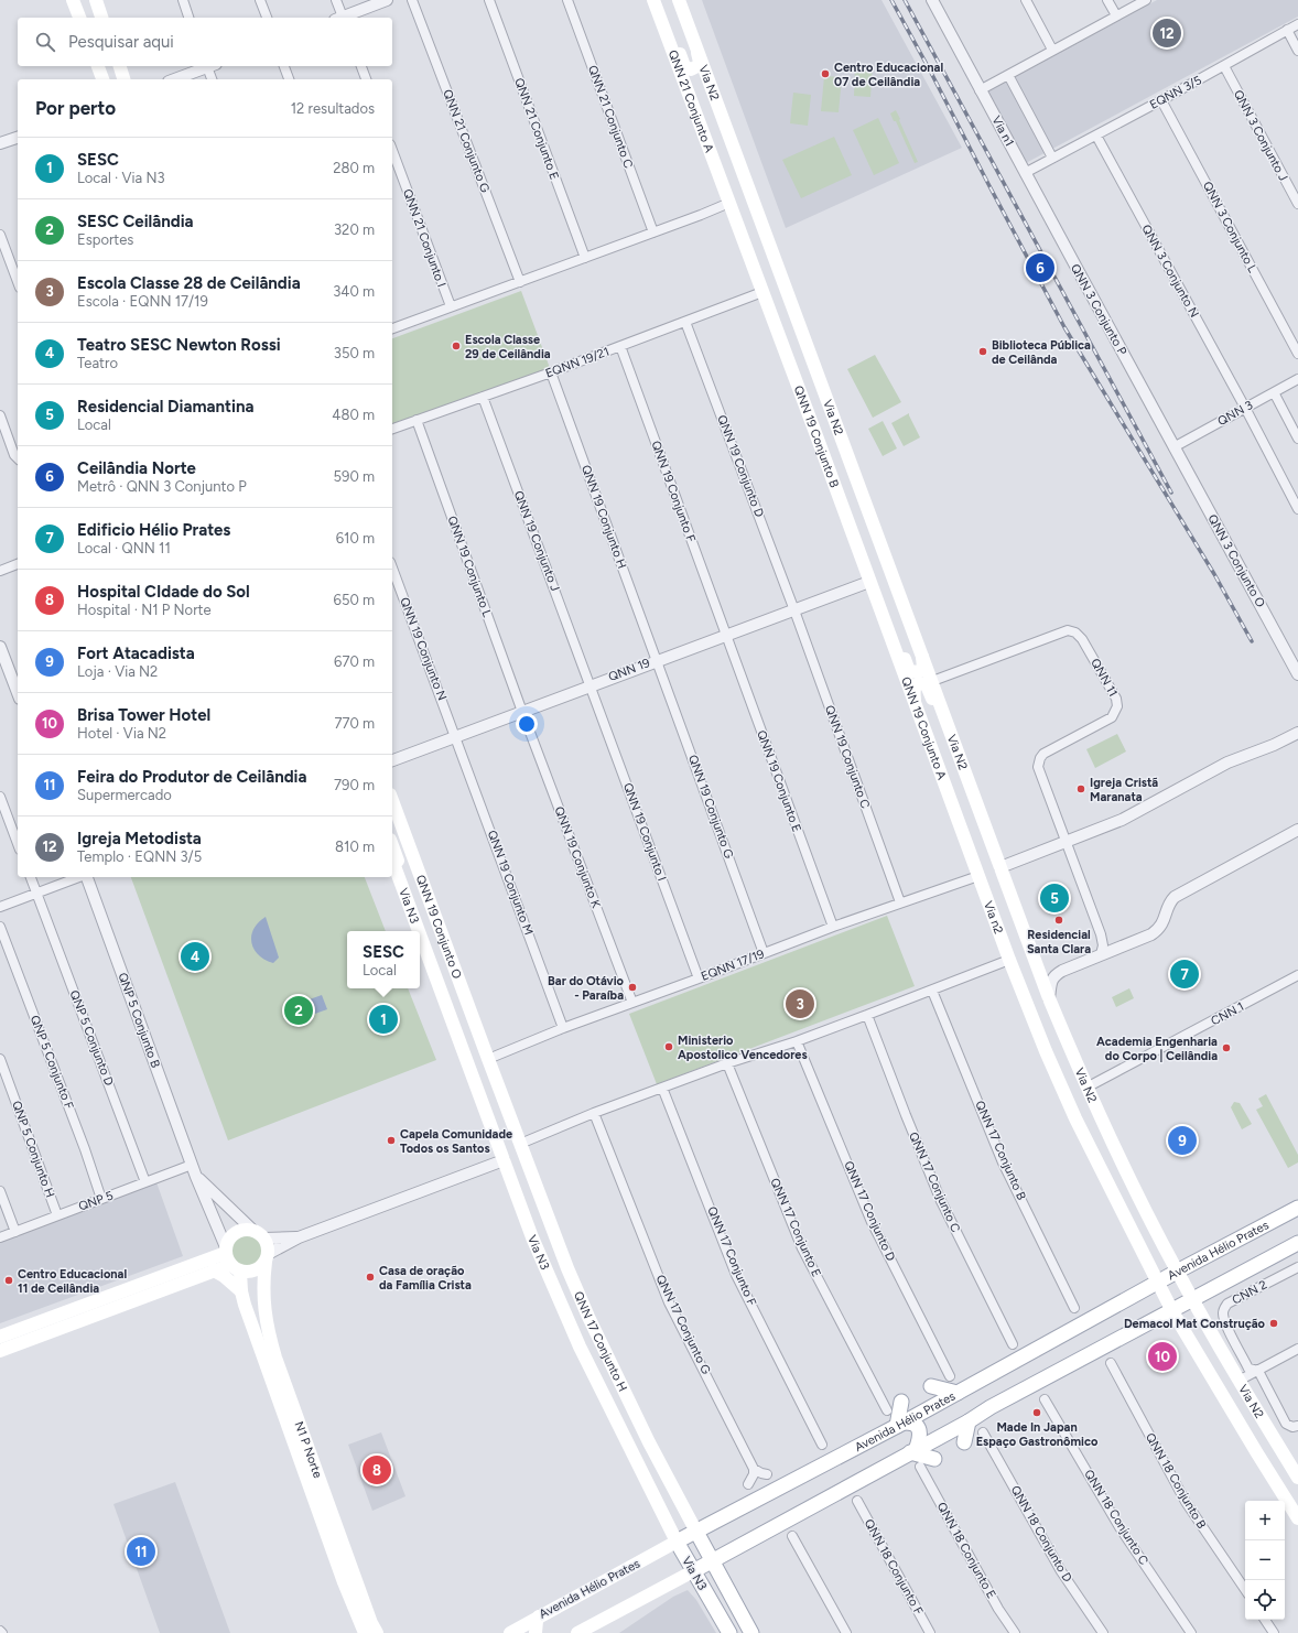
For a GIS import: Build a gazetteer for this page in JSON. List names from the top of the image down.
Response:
{
  "streets": {
    "main road": [
      "Via N2",
      "QNN 21 Conjunto A",
      "QNN 19 Conjunto B",
      "QNN 19 Conjunto A",
      "Via N3",
      "Via n2",
      "QNN 19 Conjunto O",
      "Avenida Hélio Prates",
      "QNN 17 Conjunto H",
      "N1 P Norte"
    ],
    "street": [
      "EQNN 3/5",
      "QNN 21 Conjunto C",
      "QNN 21 Conjunto E",
      "Via n1",
      "QNN 3 Conjunto J",
      "QNN 21 Conjunto G",
      "QNN 3 Conjunto L",
      "QNN 21 Conjunto I",
      "QNN 3 Conjunto N",
      "QNN 3 Conjunto P",
      "EQNN 19/21",
      "QNN 3",
      "QNN 19 Conjunto D",
      "QNN 19 Conjunto F",
      "QNN 19 Conjunto H",
      "QNN 19 Conjunto J",
      "QNN 3 Conjunto O",
      "QNN 19 Conjunto L",
      "QNN 19 Conjunto N",
      "QNN 19",
      "QNN 11",
      "QNN 19 Conjunto C",
      "QNN 19 Conjunto E",
      "QNN 19 Conjunto G",
      "QNN 19 Conjunto I",
      "QNN 19 Conjunto K",
      "QNN 19 Conjunto M",
      "EQNN 17/19",
      "CNN 1",
      "QNP 5 Conjunto B",
      "QNP 5 Conjunto D",
      "QNP 5 Conjunto F",
      "QNP 5 Conjunto H",
      "QNN 17 Conjunto B",
      "QNN 17 Conjunto C",
      "QNP 5",
      "QNN 17 Conjunto D",
      "QNN 17 Conjunto E",
      "QNN 17 Conjunto F",
      "CNN 2",
      "QNN 17 Conjunto G",
      "QNN 18 Conjunto B",
      "QNN 18 Conjunto C",
      "QNN 18 Conjunto D",
      "QNN 18 Conjunto E",
      "QNN 18 Conjunto F"
    ]
  },
  "crossings": [
    ["Via N2", "QNN 11"],
    ["Via N2", "Via n2"],
    ["Via N2", "CNN 1"],
    ["Via N2", "Avenida Hélio Prates"],
    ["EQNN 3/5", "Via n1"],
    ["EQNN 3/5", "QNN 3 Conjunto J"],
    ["EQNN 3/5", "QNN 3 Conjunto L"],
    ["EQNN 3/5", "QNN 3 Conjunto N"],
    ["EQNN 3/5", "QNN 3 Conjunto P"],
    ["Via n1", "QNN 3 Conjunto P"],
    ["QNN 3 Conjunto N", "QNN 3"],
    ["QNN 3 Conjunto P", "QNN 3"],
    ["QNN 3 Conjunto P", "QNN 3 Conjunto O"],
    ["EQNN 19/21", "QNN 19 Conjunto B"],
    ["EQNN 19/21", "QNN 19 Conjunto D"],
    ["EQNN 19/21", "QNN 19 Conjunto F"],
    ["EQNN 19/21", "QNN 19 Conjunto H"],
    ["EQNN 19/21", "QNN 19 Conjunto J"],
    ["EQNN 19/21", "QNN 19 Conjunto L"],
    ["QNN 3", "QNN 3 Conjunto O"],
    ["QNN 19 Conjunto B", "QNN 19"],
    ["QNN 19 Conjunto B", "QNN 19 Conjunto A"],
    ["QNN 19 Conjunto D", "QNN 19"],
    ["QNN 19 Conjunto D", "QNN 19 Conjunto C"],
    ["QNN 19 Conjunto F", "QNN 19"],
    ["QNN 19 Conjunto F", "QNN 19 Conjunto E"],
    ["QNN 19 Conjunto H", "QNN 19"],
    ["QNN 19 Conjunto H", "QNN 19 Conjunto G"],
    ["QNN 19 Conjunto J", "QNN 19"],
    ["QNN 19 Conjunto J", "QNN 19 Conjunto I"],
    ["QNN 19 Conjunto L", "QNN 19"],
    ["QNN 19 Conjunto L", "QNN 19 Conjunto K"],
    ["QNN 19 Conjunto N", "QNN 19"],
    ["QNN 19 Conjunto N", "QNN 19 Conjunto M"],
    ["QNN 19", "QNN 19 Conjunto A"],
    ["QNN 19", "QNN 19 Conjunto C"],
    ["QNN 19", "QNN 19 Conjunto E"],
    ["QNN 19", "QNN 19 Conjunto G"],
    ["QNN 19", "QNN 19 Conjunto I"],
    ["QNN 19", "QNN 19 Conjunto K"],
    ["QNN 19", "QNN 19 Conjunto M"],
    ["QNN 19 Conjunto A", "Via n2"],
    ["QNN 19 Conjunto A", "EQNN 17/19"],
    ["QNN 19 Conjunto C", "EQNN 17/19"],
    ["QNN 19 Conjunto E", "EQNN 17/19"],
    ["QNN 19 Conjunto G", "EQNN 17/19"],
    ["QNN 19 Conjunto I", "EQNN 17/19"],
    ["QNN 19 Conjunto K", "EQNN 17/19"],
    ["QNN 19 Conjunto M", "EQNN 17/19"],
    ["Via N3", "Avenida Hélio Prates"],
    ["Via N3", "QNN 17 Conjunto H"],
    ["Via n2", "EQNN 17/19"],
    ["QNN 19 Conjunto O", "EQNN 17/19"],
    ["QNP 5 Conjunto B", "QNP 5"],
    ["QNP 5 Conjunto B", "N1 P Norte"],
    ["QNP 5 Conjunto D", "QNP 5"],
    ["QNP 5 Conjunto F", "QNP 5"],
    ["QNP 5 Conjunto H", "QNP 5"],
    ["QNP 5", "N1 P Norte"],
    ["Avenida Hélio Prates", "QNN 17 Conjunto H"]
  ],
  "places": [
    "Centro Educacional 07 de Ceilândia",
    "Escola Classe 29 de Ceilândia",
    "Biblioteca Pública de Ceilânda",
    "Igreja Cristã Maranata",
    "Residencial Santa Clara",
    "Bar do Otávio - Paraíba",
    "Ministerio Apostolico Vencedores",
    "Academia Engenharia do Corpo | Ceilândia",
    "Capela Comunidade Todos os Santos",
    "Casa de oração da Família Crista",
    "Centro Educacional 11 de Ceilândia",
    "Demacol Mat Construção",
    "Made In Japan Espaço Gastronômico"
  ],
  "page": {
    "pins": [
      "12",
      "6",
      "5",
      "4",
      "7",
      "3",
      "2",
      "1",
      "9",
      "10",
      "8",
      "11"
    ],
    "search": "Pesquisar aqui",
    "heading": ["Por perto", "12 resultados"],
    "list": [
      {
        "mark": "1",
        "name": "SESC",
        "note": "Local · Via N3",
        "value": "280 m"
      },
      {
        "mark": "2",
        "name": "SESC Ceilândia",
        "note": "Esportes",
        "value": "320 m"
      },
      {
        "mark": "3",
        "name": "Escola Classe 28 de Ceilândia",
        "note": "Escola · EQNN 17/19",
        "value": "340 m"
      },
      {
        "mark": "4",
        "name": "Teatro SESC Newton Rossi",
        "note": "Teatro",
        "value": "350 m"
      },
      {
        "mark": "5",
        "name": "Residencial Diamantina",
        "note": "Local",
        "value": "480 m"
      },
      {
        "mark": "6",
        "name": "Ceilândia Norte",
        "note": "Metrô · QNN 3 Conjunto P",
        "value": "590 m"
      },
      {
        "mark": "7",
        "name": "Edificio Hélio Prates",
        "note": "Local · QNN 11",
        "value": "610 m"
      },
      {
        "mark": "8",
        "name": "Hospital CIdade do Sol",
        "note": "Hospital · N1 P Norte",
        "value": "650 m"
      },
      {
        "mark": "9",
        "name": "Fort Atacadista",
        "note": "Loja · Via N2",
        "value": "670 m"
      },
      {
        "mark": "10",
        "name": "Brisa Tower Hotel",
        "note": "Hotel · Via N2",
        "value": "770 m"
      },
      {
        "mark": "11",
        "name": "Feira do Produtor de Ceilândia",
        "note": "Supermercado",
        "value": "790 m"
      },
      {
        "mark": "12",
        "name": "Igreja Metodista",
        "note": "Templo · EQNN 3/5",
        "value": "810 m"
      }
    ],
    "popup": ["SESC", "Local"],
    "map_buttons": ["+", "−"]
  }
}
